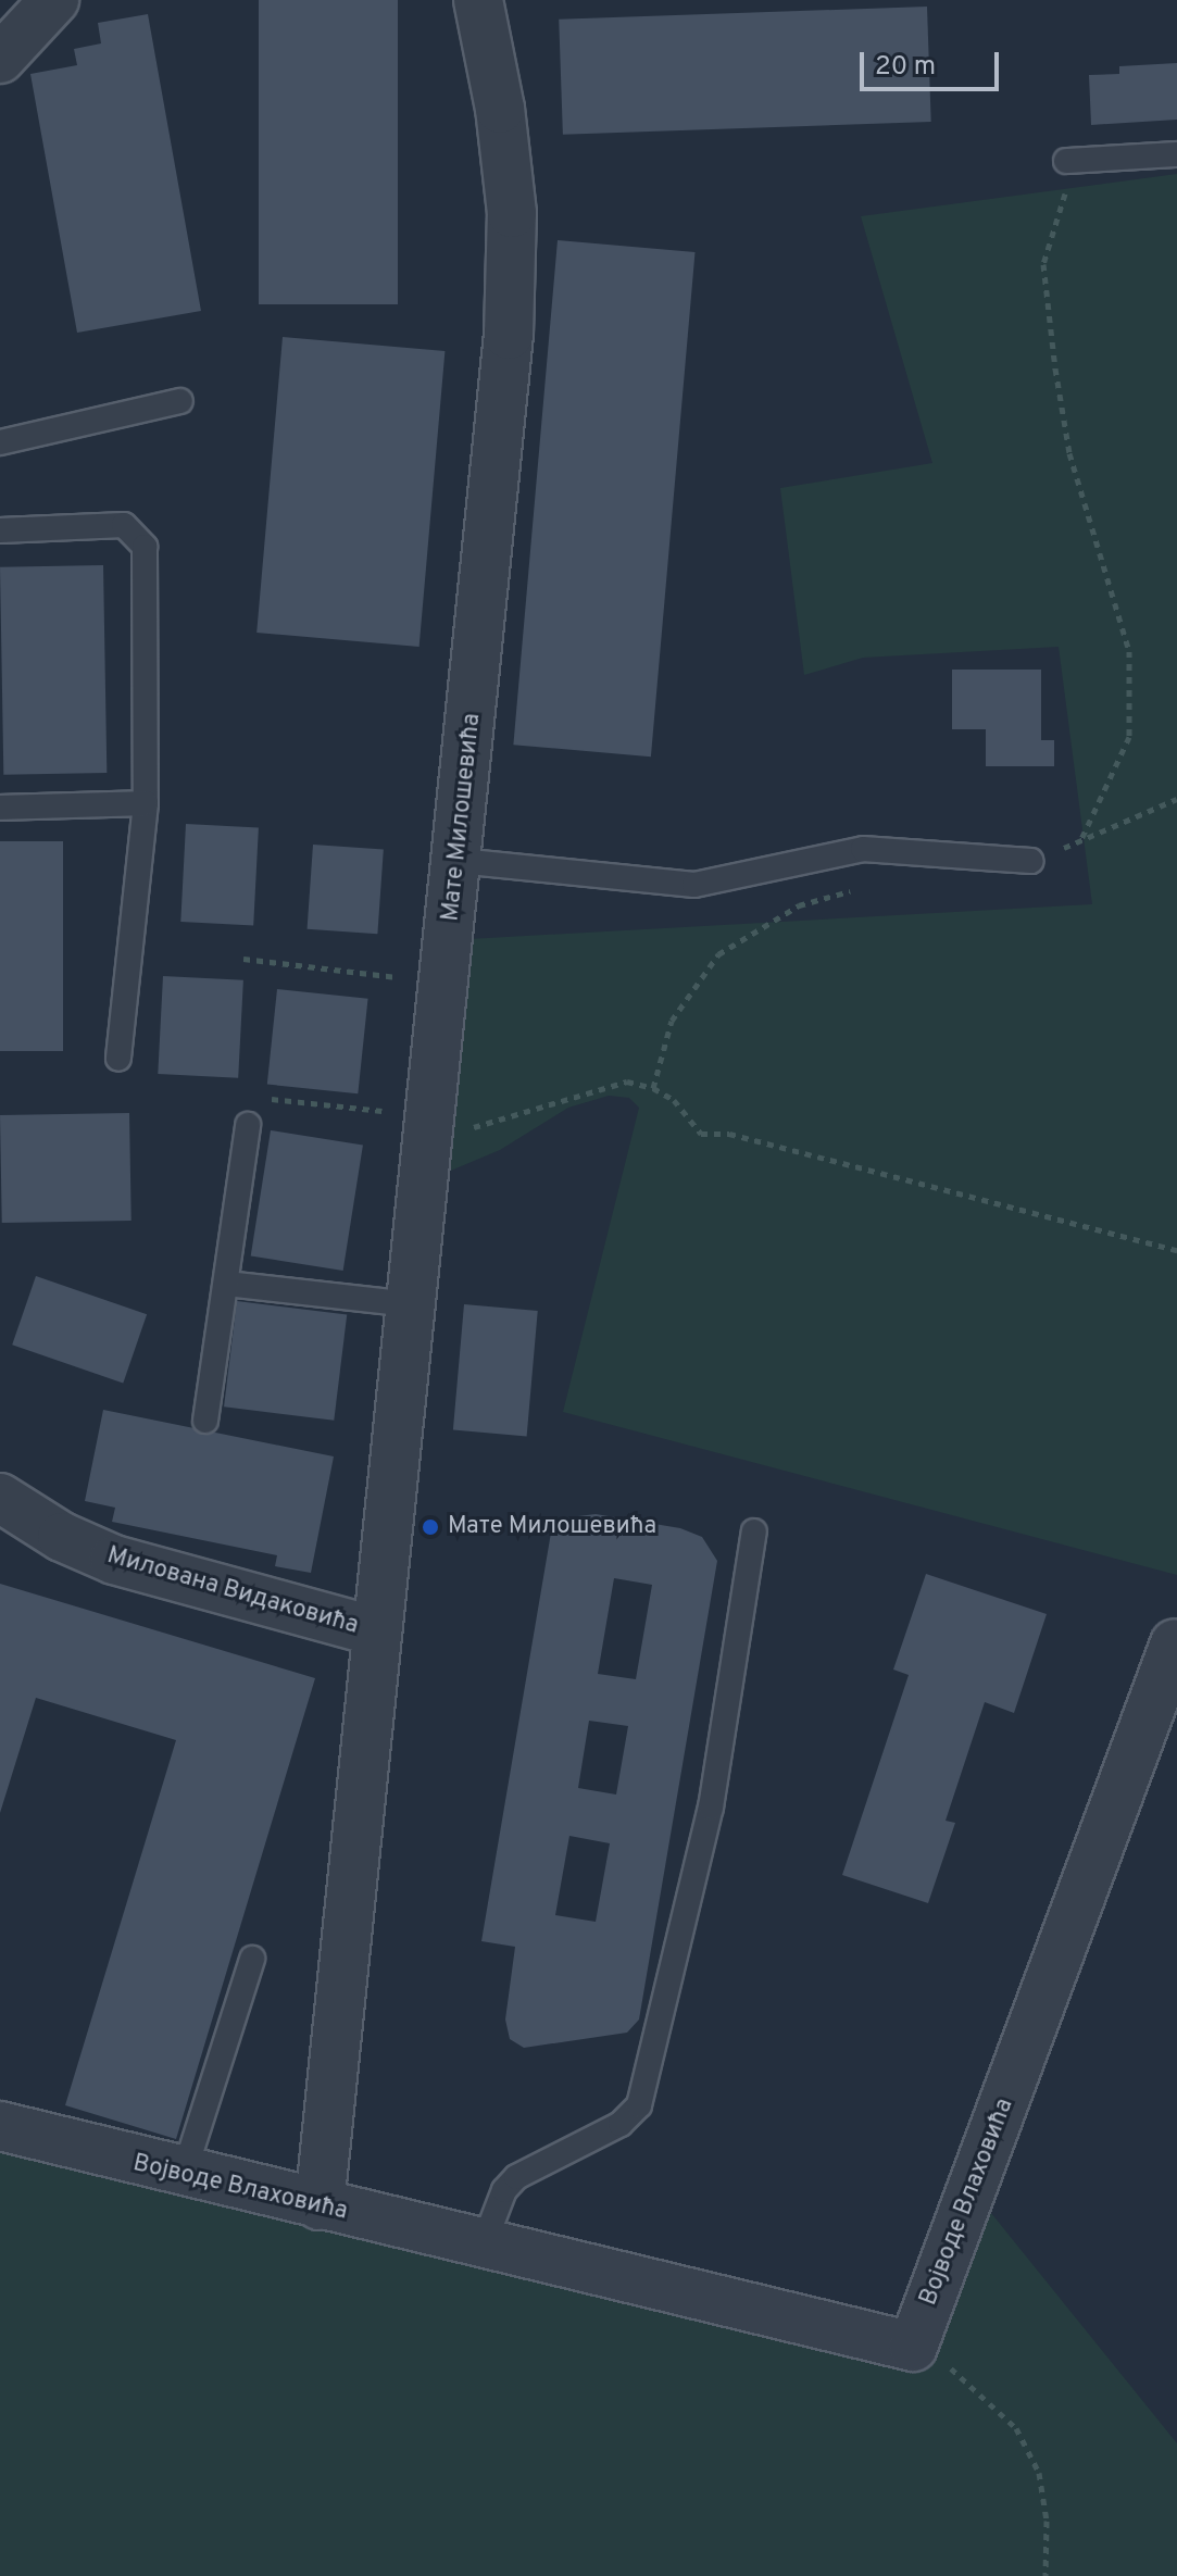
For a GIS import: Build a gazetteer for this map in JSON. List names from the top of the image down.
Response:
{
  "streets": {
    "street": ["Мате Милошевића", "Милована Видаковића", "Војводе Влаховића"]
  },
  "crossings": [
    ["Мате Милошевића", "Милована Видаковића"],
    ["Мате Милошевића", "Војводе Влаховића"]
  ],
  "places": ["Мате Милошевића"],
  "scale_bar": "20 m"
}
